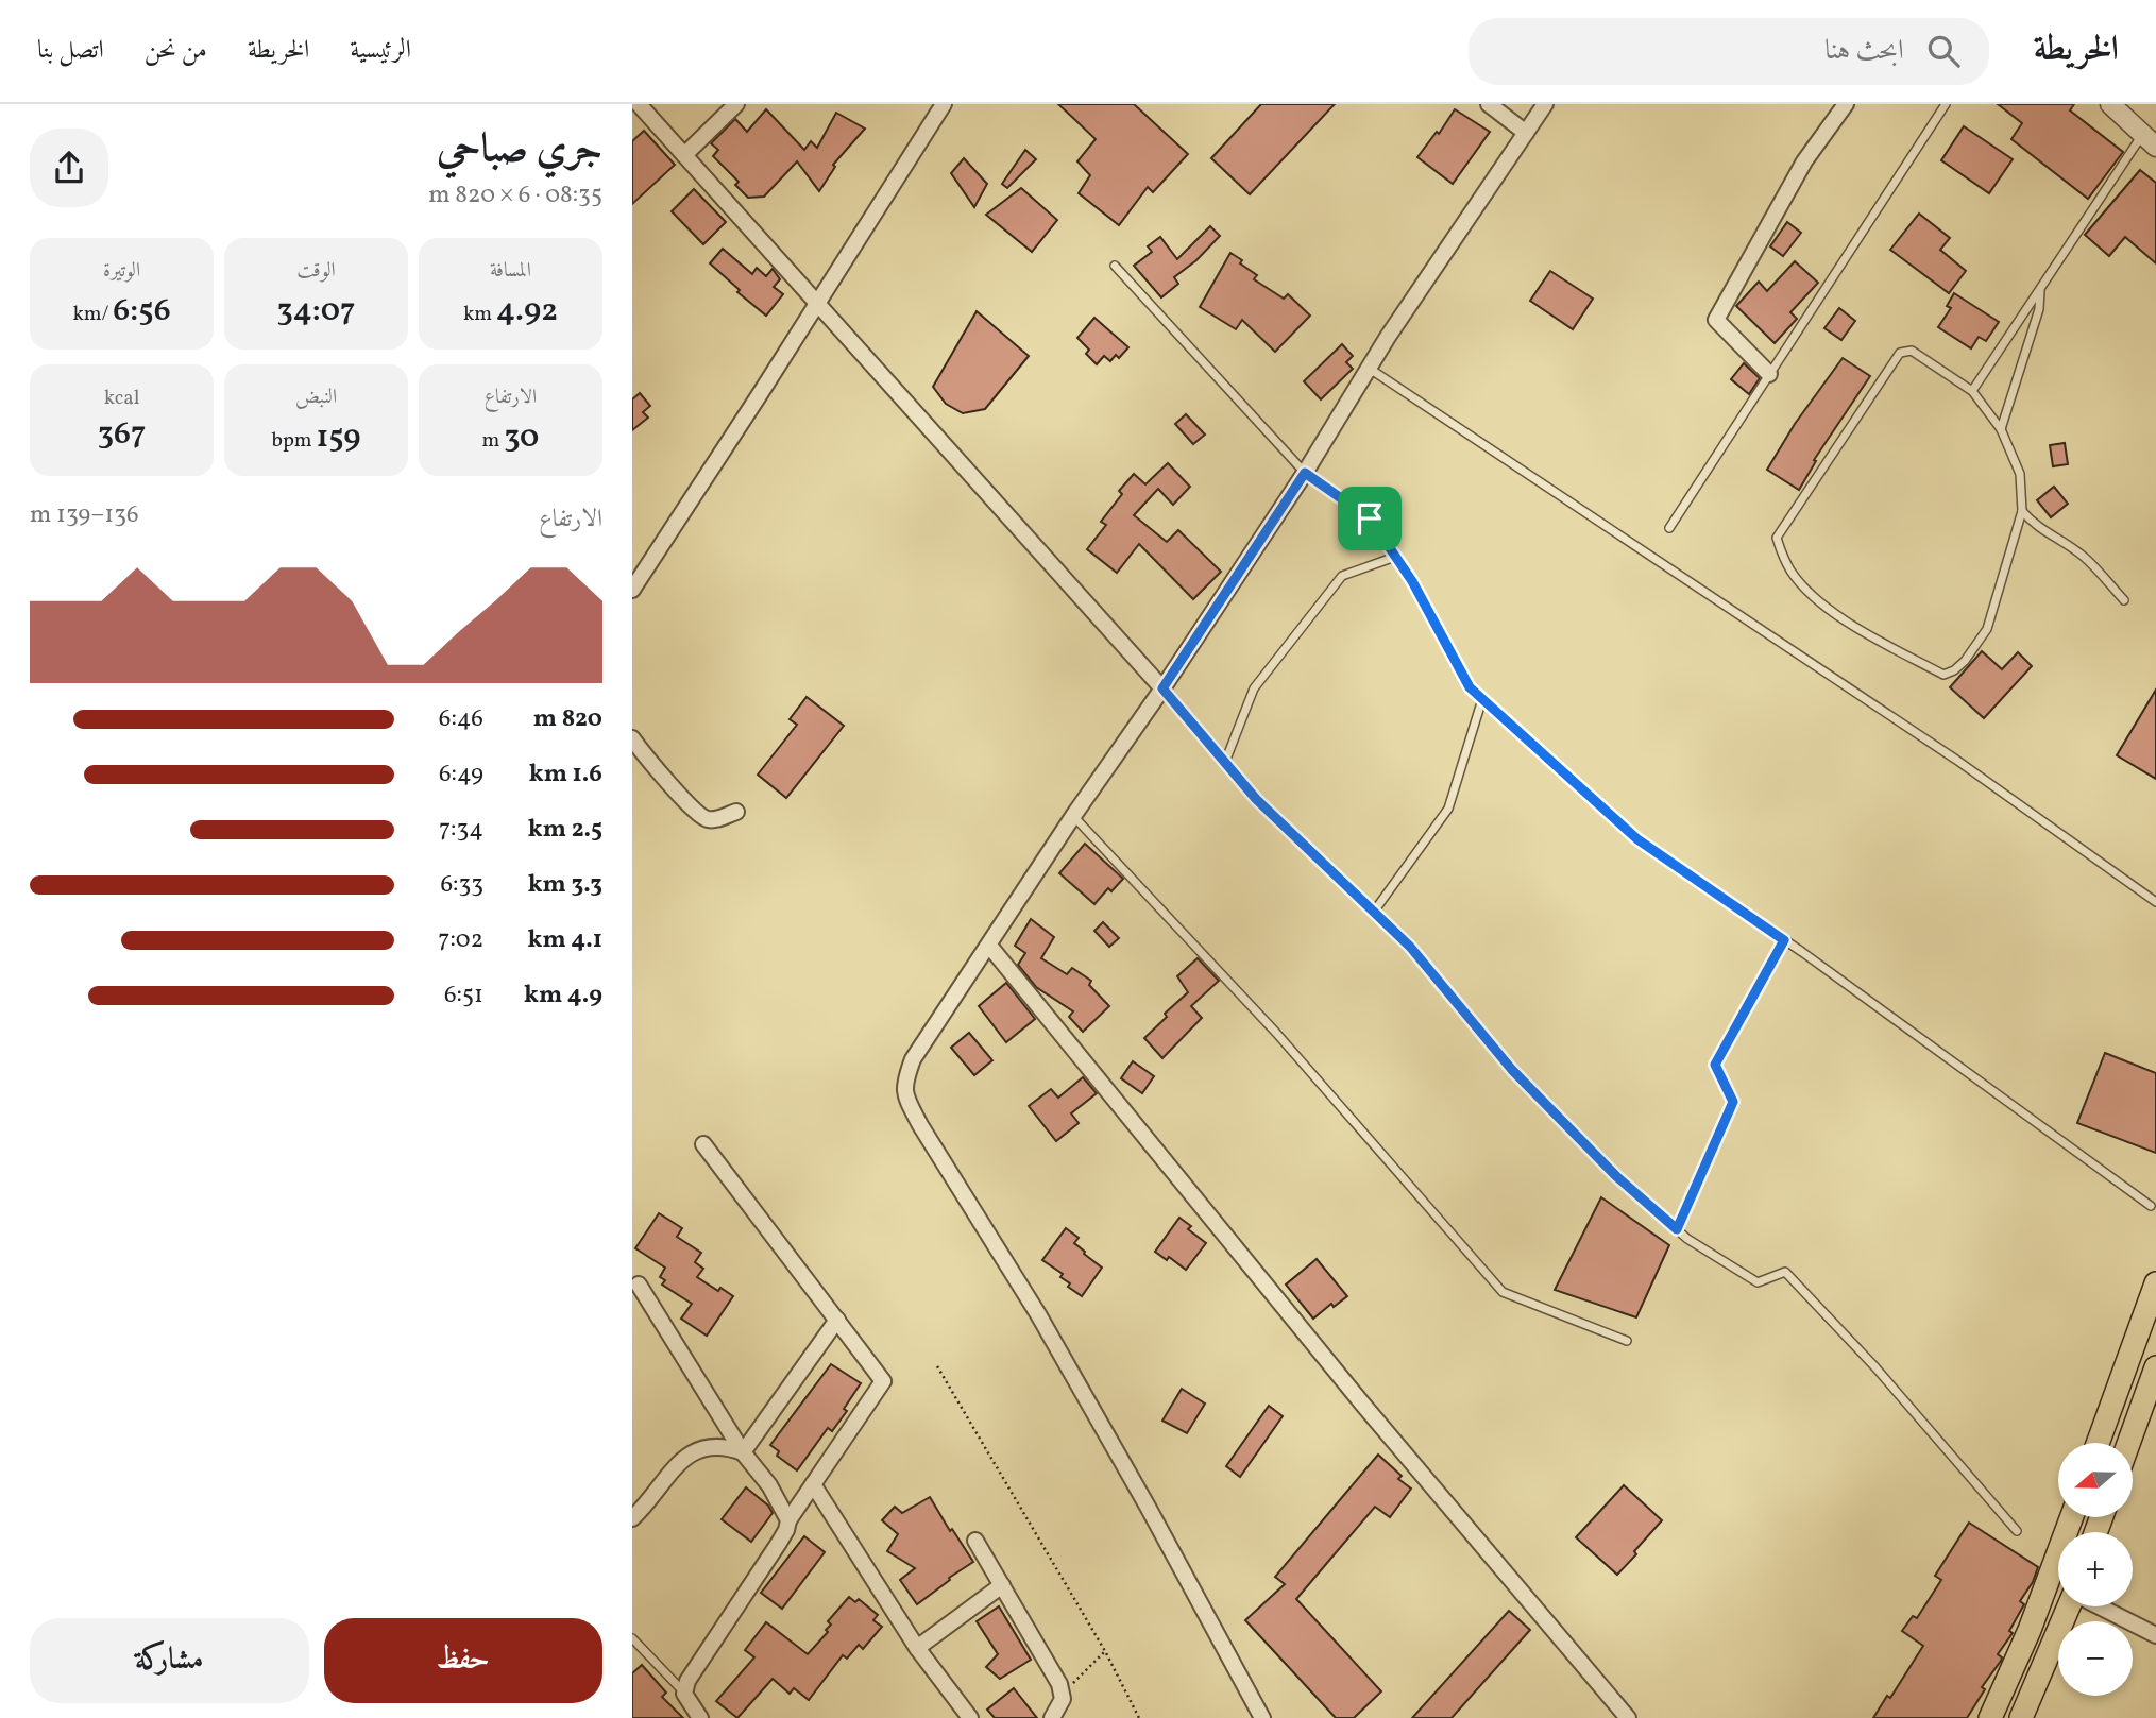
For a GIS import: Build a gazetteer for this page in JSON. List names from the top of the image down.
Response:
{
  "north": "left",
  "page": {
    "header": "الخريطة",
    "search": "ابحث هنا",
    "nav": [
      "الرئيسية",
      "الخريطة",
      "من نحن",
      "اتصل بنا"
    ],
    "heading": ["جري صباحي", "08:35 · 6 × 820 m"],
    "stats": [
      ["المسافة", "4.92 km"],
      ["الوقت", "34:07"],
      ["الوتيرة", "6:56 /km"],
      ["الارتفاع", "30 m"],
      ["النبض", "159 bpm"],
      ["kcal", "367"]
    ],
    "chart": ["الارتفاع", "136–139 m"],
    "list": [
      {
        "name": "820 m",
        "note": "6:46"
      },
      {
        "name": "1.6 km",
        "note": "6:49"
      },
      {
        "name": "2.5 km",
        "note": "7:34"
      },
      {
        "name": "3.3 km",
        "note": "6:33"
      },
      {
        "name": "4.1 km",
        "note": "7:02"
      },
      {
        "name": "4.9 km",
        "note": "6:51"
      }
    ],
    "map_buttons": ["+", "−"],
    "buttons": ["حفظ", "مشاركة"]
  }
}
